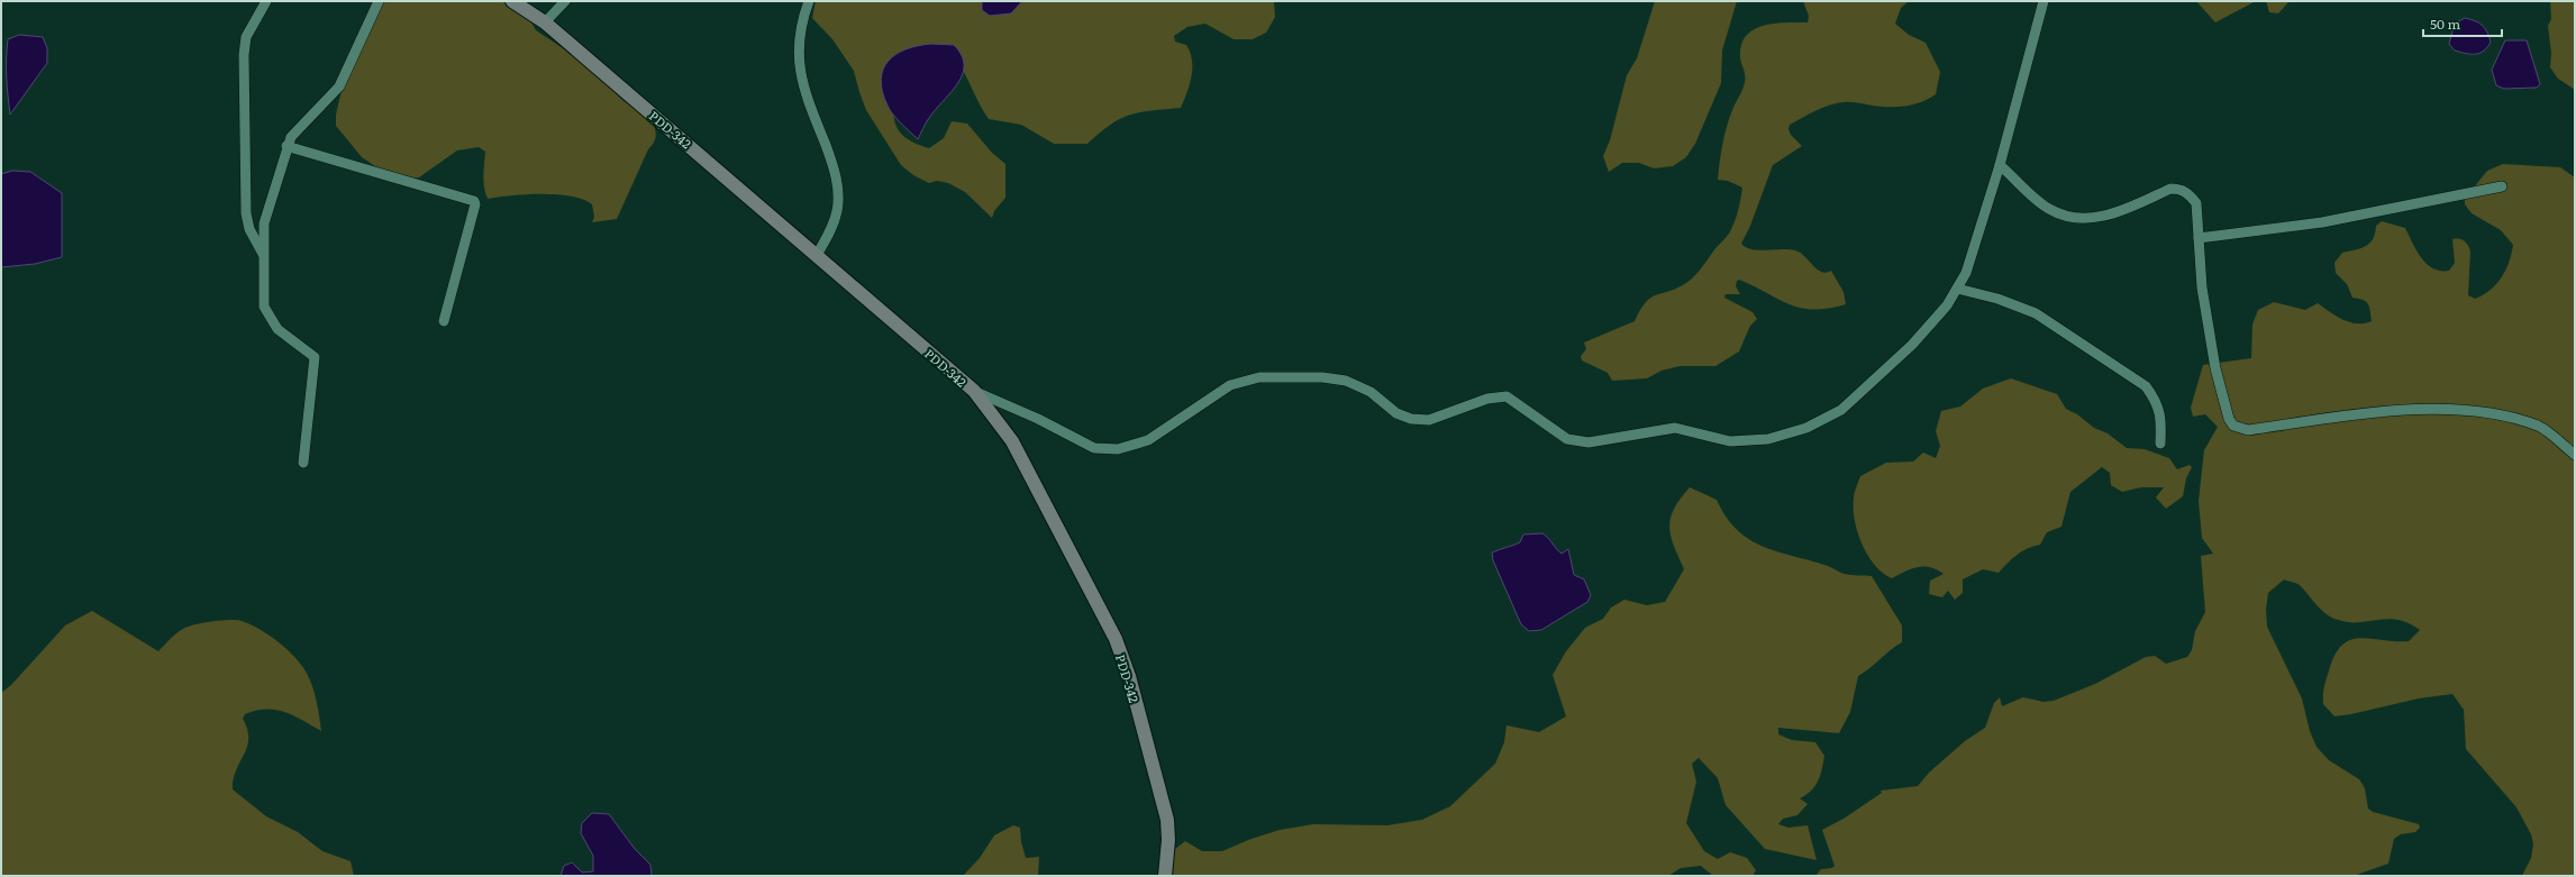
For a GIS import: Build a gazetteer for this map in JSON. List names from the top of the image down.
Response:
{
  "streets": {
    "street": ["PDD-342"]
  },
  "scale_bar": "50 m"
}
